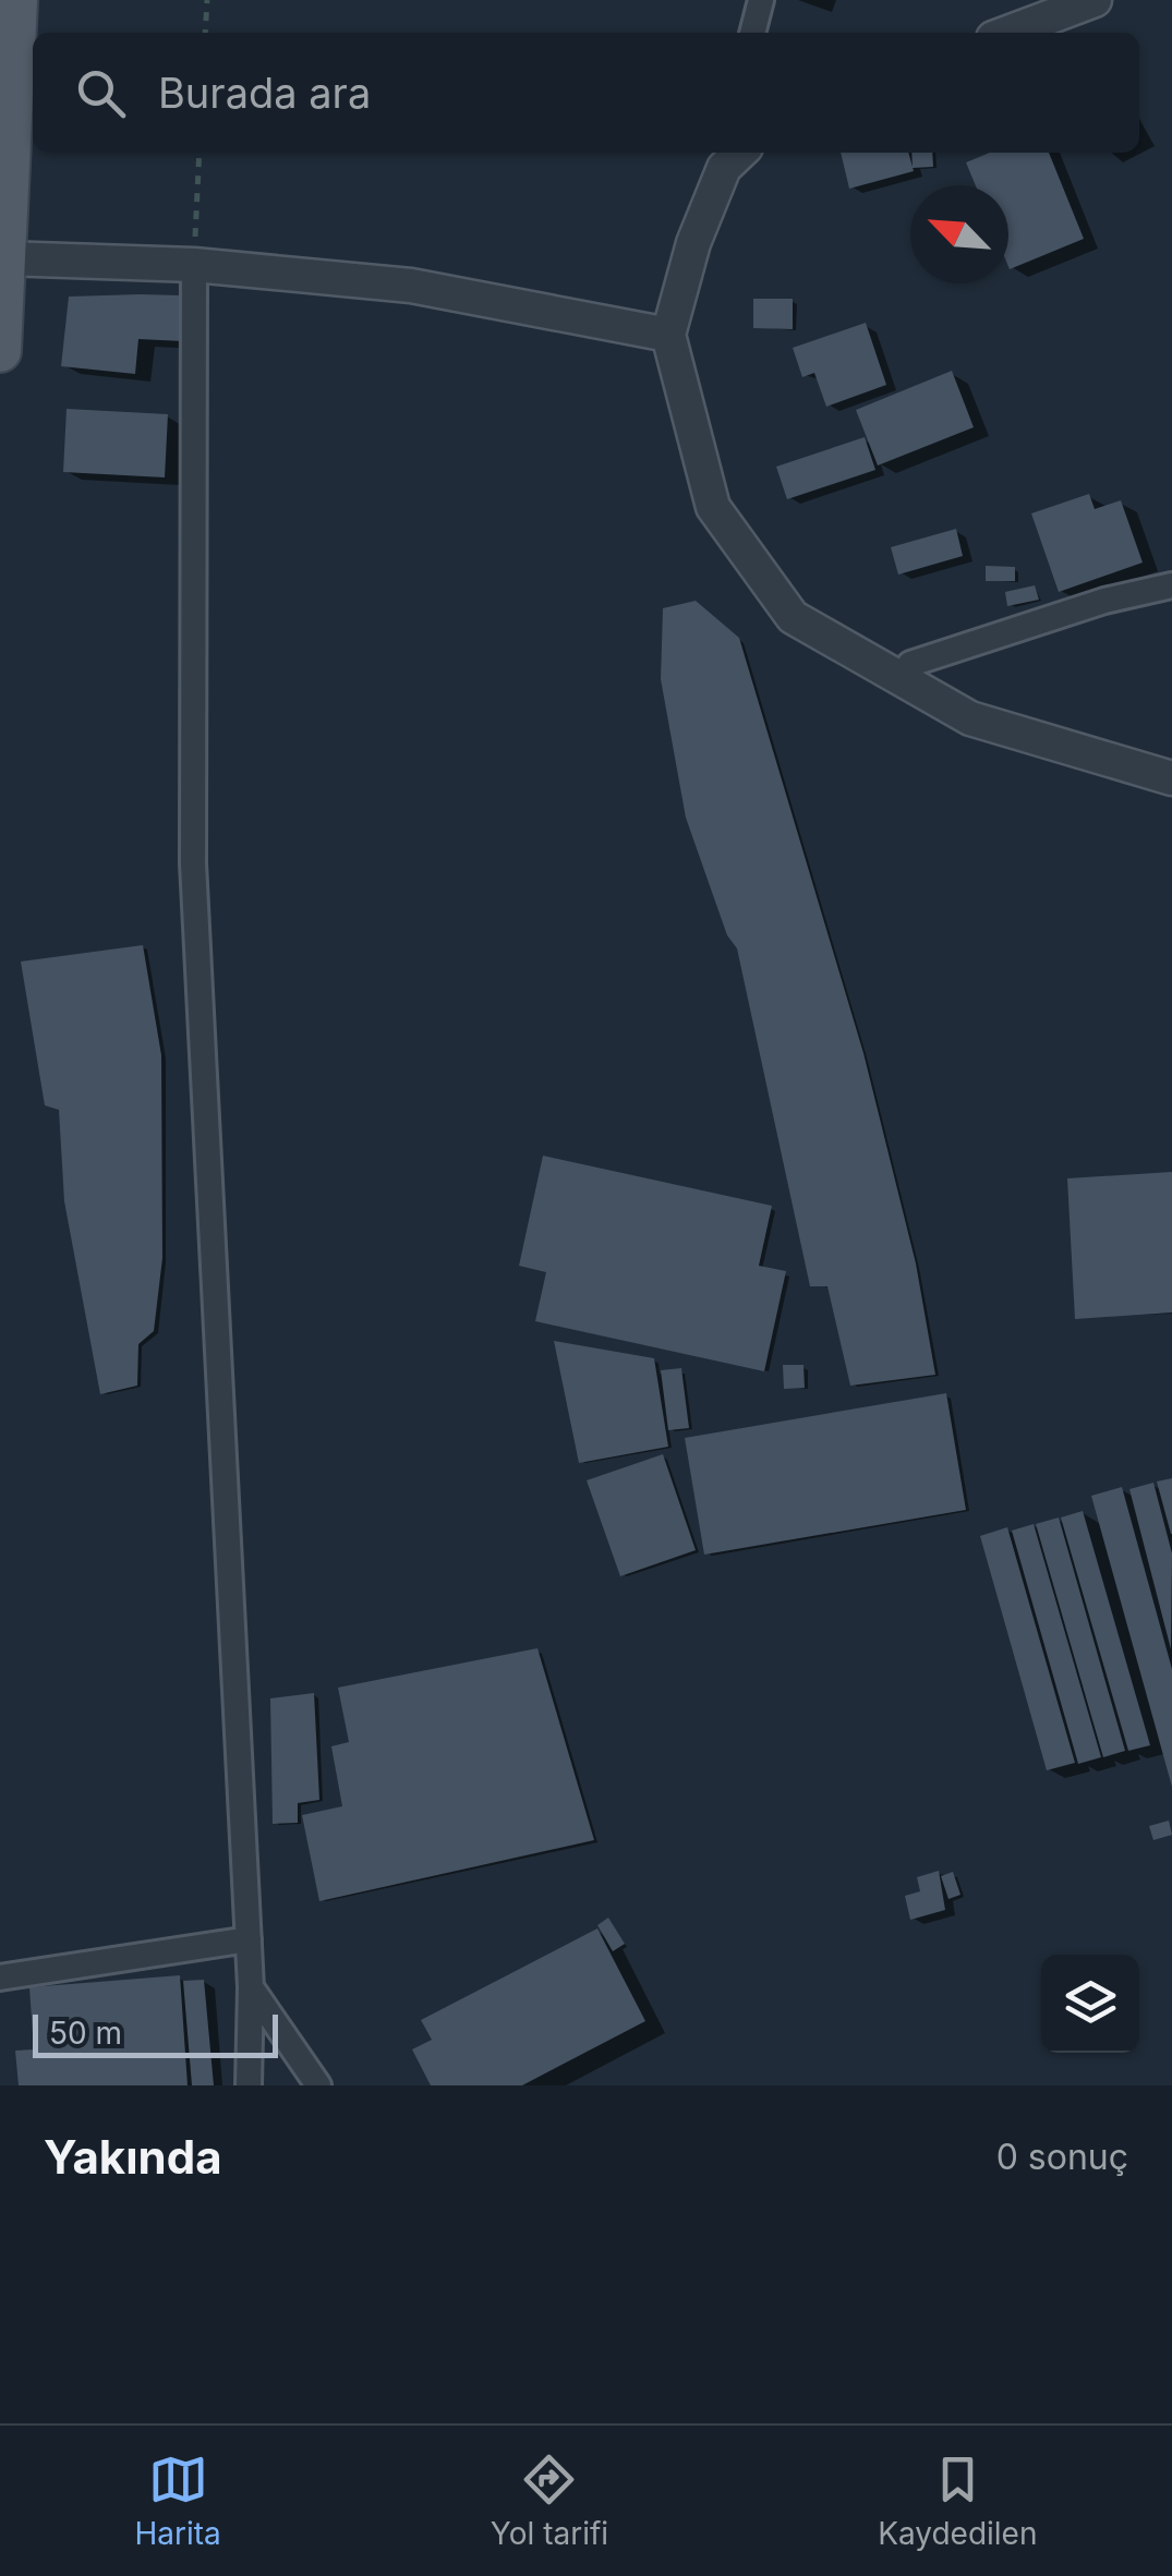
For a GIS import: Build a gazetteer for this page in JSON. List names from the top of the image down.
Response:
{
  "scale_bar": "50 m",
  "north": "top left",
  "page": {
    "search": "Burada ara",
    "scale": "50 m",
    "heading": ["Yakında", "0 sonuç"],
    "nav": ["Harita", "Yol tarifi", "Kaydedilen"]
  }
}
